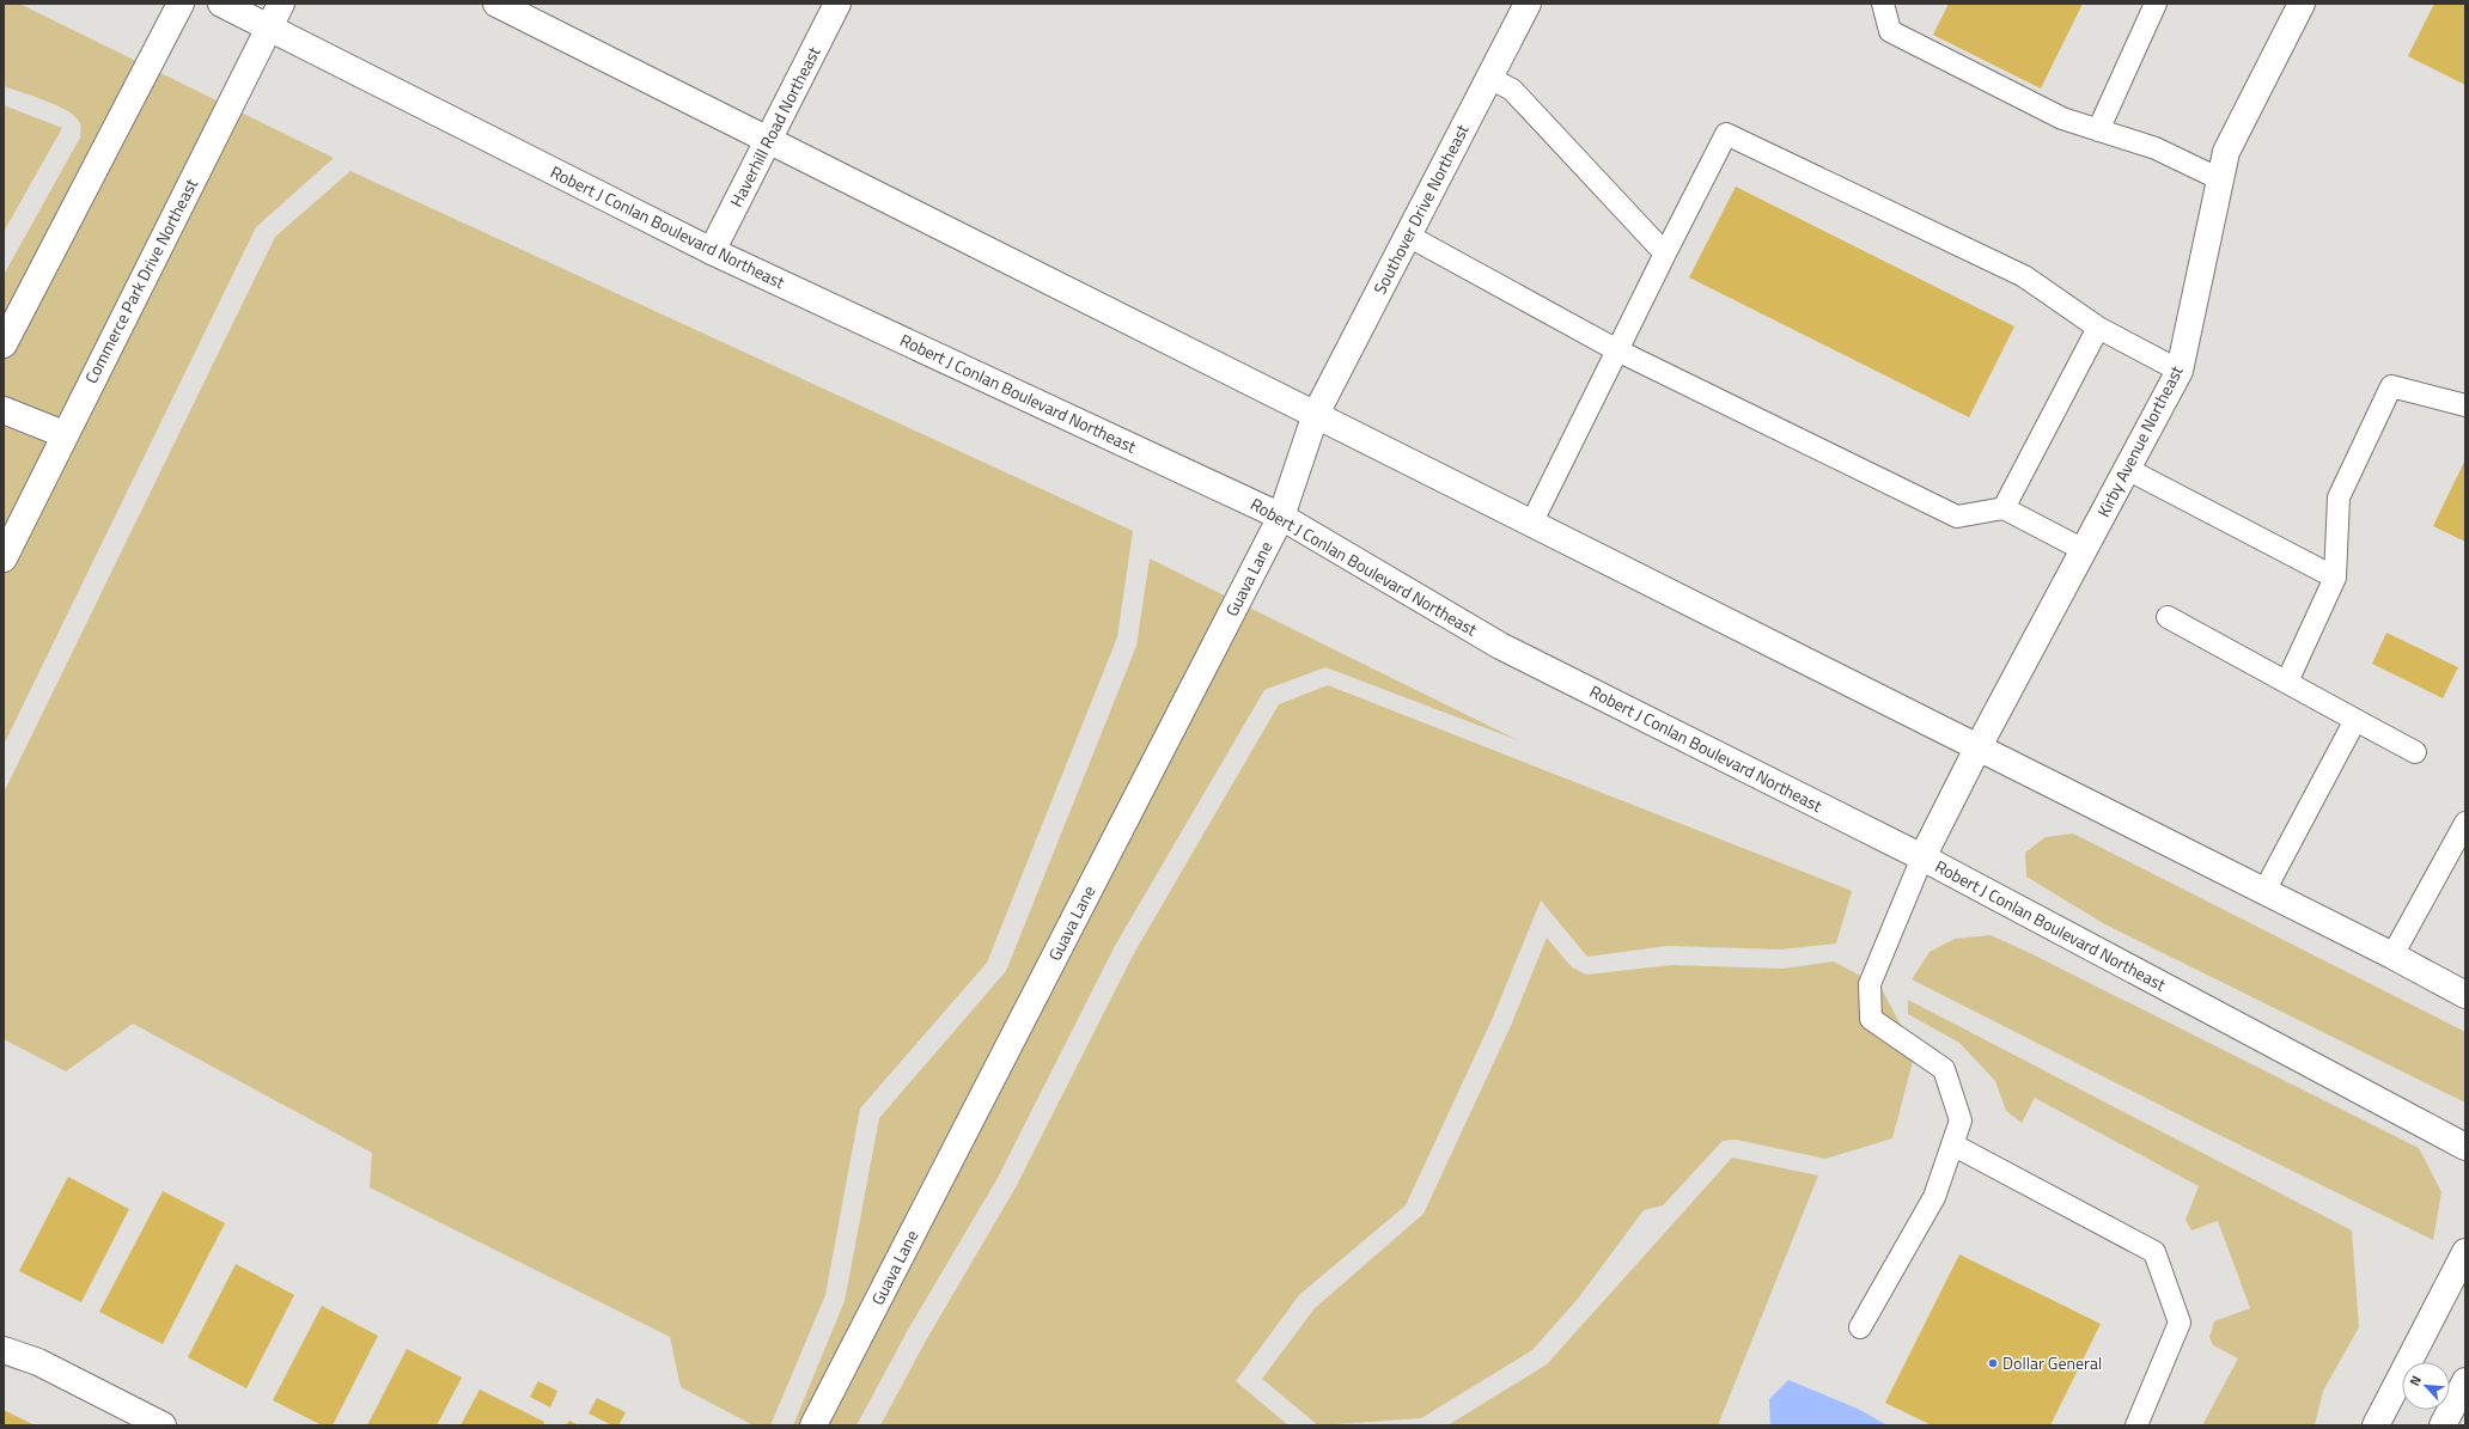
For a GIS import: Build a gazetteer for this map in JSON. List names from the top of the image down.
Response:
{
  "streets": {
    "main road": [
      "Haverhill Road Northeast",
      "Southover Drive Northeast",
      "Robert J Conlan Boulevard Northeast",
      "Commerce Park Drive Northeast",
      "Kirby Avenue Northeast",
      "Guava Lane"
    ]
  },
  "crossings": [
    ["Haverhill Road Northeast", "Robert J Conlan Boulevard Northeast"],
    ["Southover Drive Northeast", "Guava Lane"],
    ["Robert J Conlan Boulevard Northeast", "Commerce Park Drive Northeast"],
    ["Robert J Conlan Boulevard Northeast", "Kirby Avenue Northeast"],
    ["Robert J Conlan Boulevard Northeast", "Guava Lane"]
  ],
  "places": ["Dollar General"],
  "north": "top left"
}
